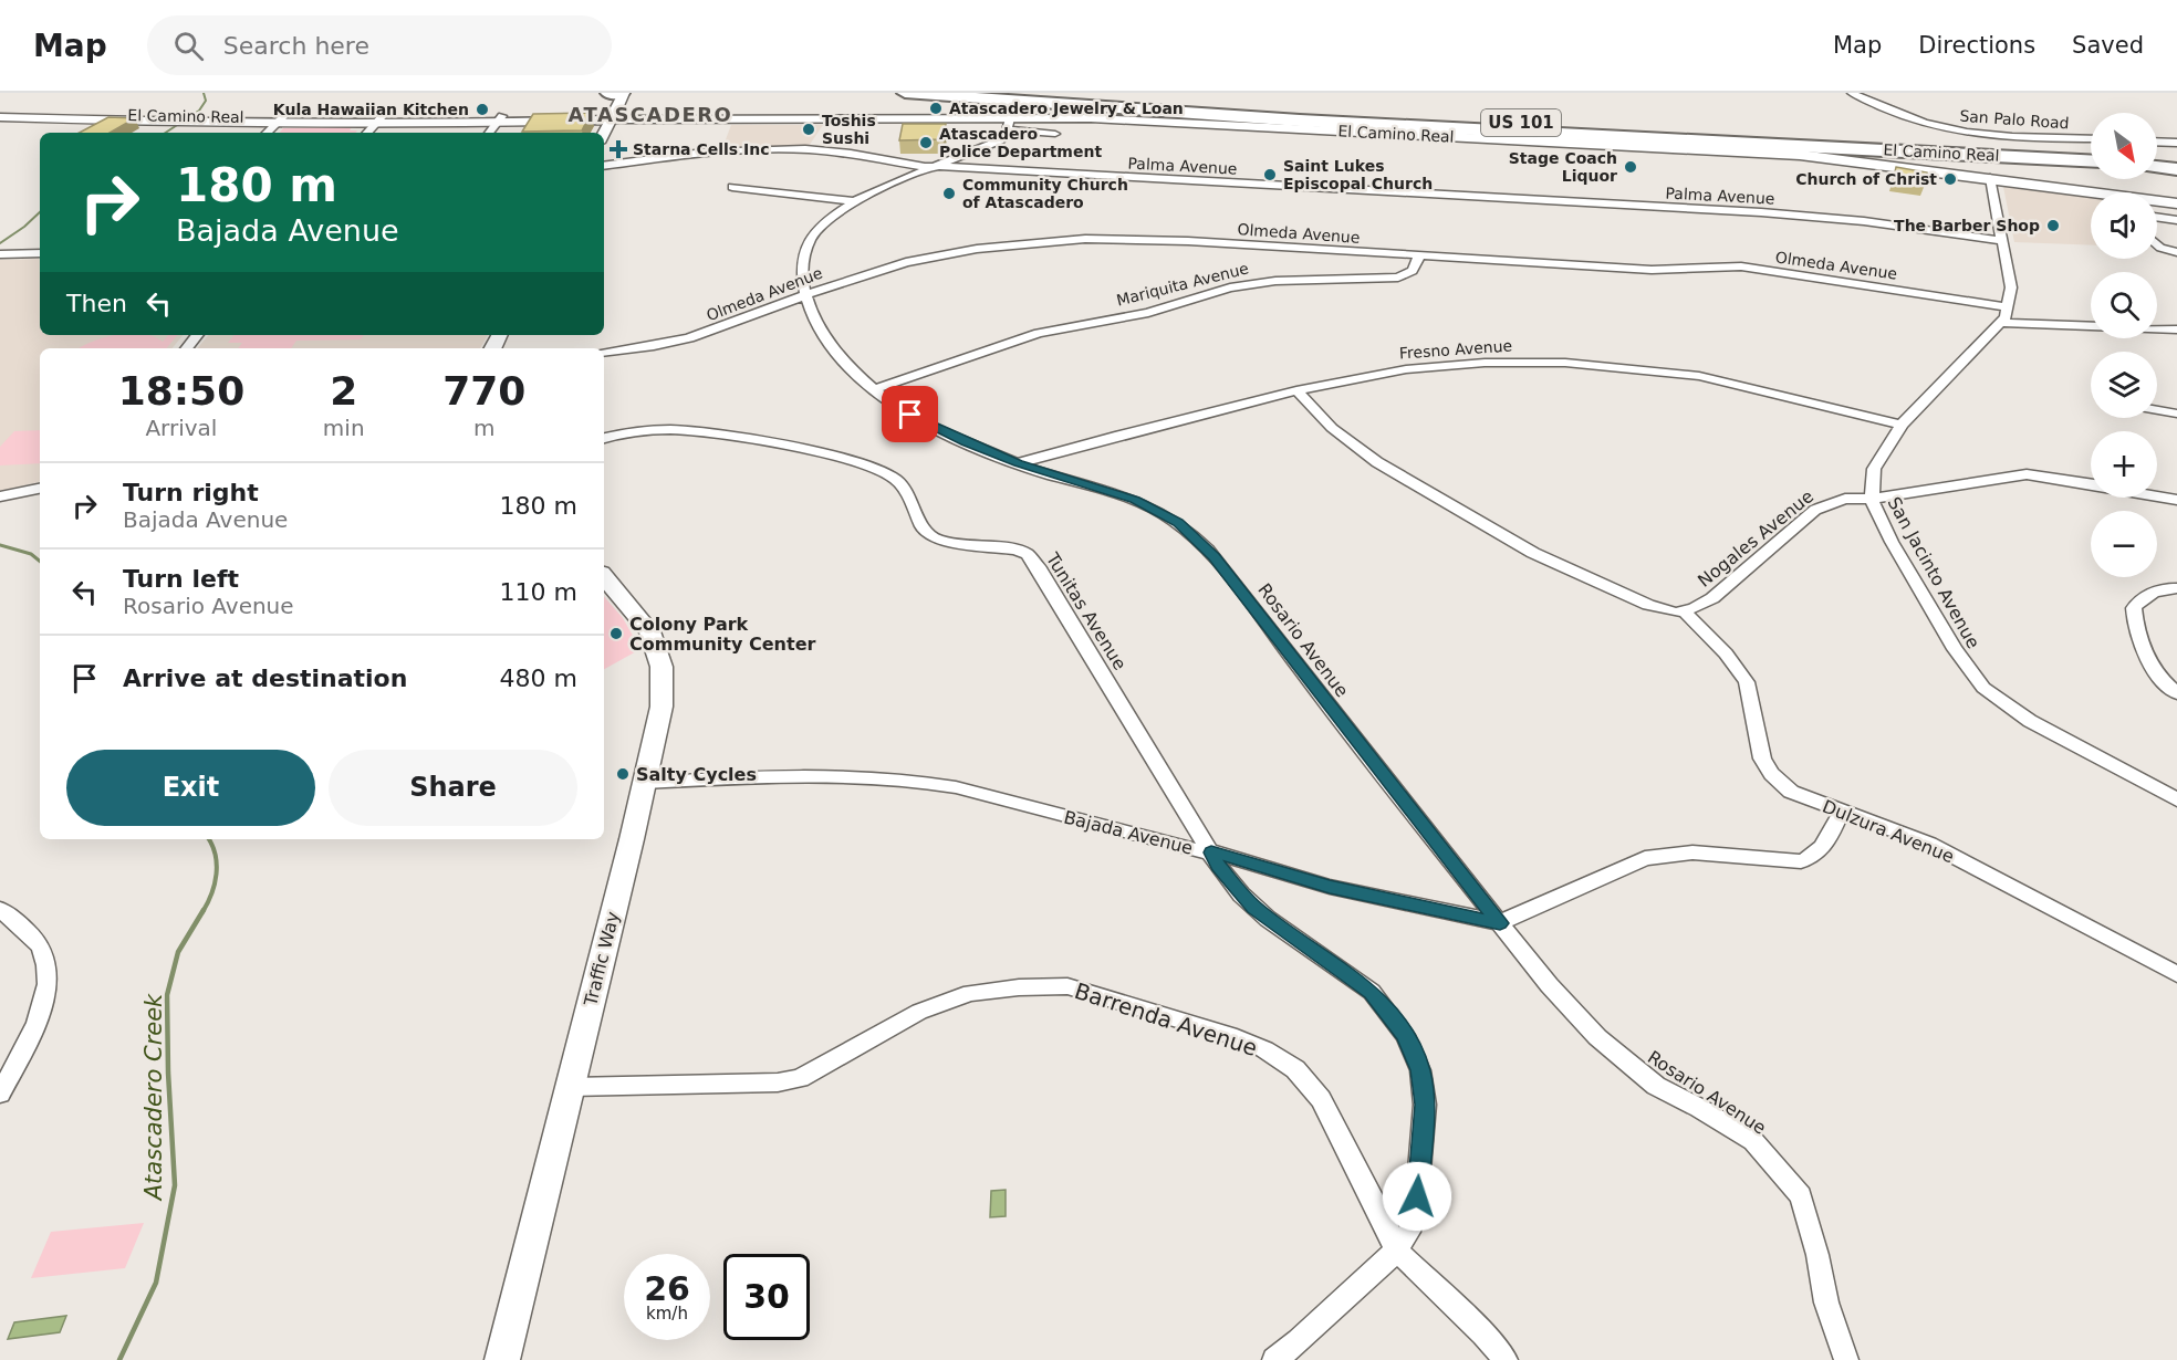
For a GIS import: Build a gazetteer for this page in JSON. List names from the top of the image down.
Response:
{
  "streets": {
    "highway": ["El Camino Real", "US 101"],
    "main road": ["Traffic Way"],
    "street": [
      "San Palo Road",
      "Palma Avenue",
      "Olmeda Avenue",
      "Mariquita Avenue",
      "Fresno Avenue",
      "Nogales Avenue",
      "San Jacinto Avenue",
      "Tunitas Avenue",
      "Rosario Avenue",
      "Dulzura Avenue",
      "Bajada Avenue",
      "Barrenda Avenue"
    ]
  },
  "crossings": [
    ["El Camino Real", "San Jacinto Avenue"],
    ["El Camino Real", "Rosario Avenue"],
    ["Palma Avenue", "San Jacinto Avenue"],
    ["Palma Avenue", "Rosario Avenue"],
    ["Olmeda Avenue", "Mariquita Avenue"],
    ["Olmeda Avenue", "San Jacinto Avenue"],
    ["Olmeda Avenue", "Rosario Avenue"],
    ["Mariquita Avenue", "Rosario Avenue"],
    ["Fresno Avenue", "San Jacinto Avenue"],
    ["Fresno Avenue", "Rosario Avenue"],
    ["Nogales Avenue", "San Jacinto Avenue"],
    ["Nogales Avenue", "Dulzura Avenue"],
    ["Tunitas Avenue", "Bajada Avenue"],
    ["Tunitas Avenue", "Barrenda Avenue"],
    ["Rosario Avenue", "Bajada Avenue"],
    ["Bajada Avenue", "Traffic Way"],
    ["Traffic Way", "Barrenda Avenue"]
  ],
  "districts": ["ATASCADERO"],
  "water": ["Atascadero Creek"],
  "places": {
    "other": [
      "Atascadero Jewelry & Loan",
      "Kula Hawaiian Kitchen",
      "Toshis Sushi",
      "Atascadero Police Department",
      "Stage Coach Liquor",
      "Saint Lukes Episcopal Church",
      "Church of Christ",
      "Community Church of Atascadero",
      "The Barber Shop",
      "Colony Park Community Center",
      "Salty Cycles"
    ],
    "health": ["Starna Cells Inc"]
  },
  "north": "bottom right",
  "page": {
    "header": "Map",
    "search": "Search here",
    "nav": ["Map", "Directions", "Saved"],
    "map_buttons": ["+", "−"],
    "turn": ["180 m", "Bajada Avenue"],
    "then": "Then",
    "eta": [
      "18:50",
      "Arrival",
      "2",
      "min",
      "770",
      "m"
    ],
    "list": [
      {
        "name": "Turn right",
        "note": "Bajada Avenue",
        "value": "180 m"
      },
      {
        "name": "Turn left",
        "note": "Rosario Avenue",
        "value": "110 m"
      },
      {
        "name": "Arrive at destination",
        "value": "480 m"
      }
    ],
    "buttons": ["Exit", "Share"],
    "speed": "26 km/h",
    "limit": "30"
  }
}
